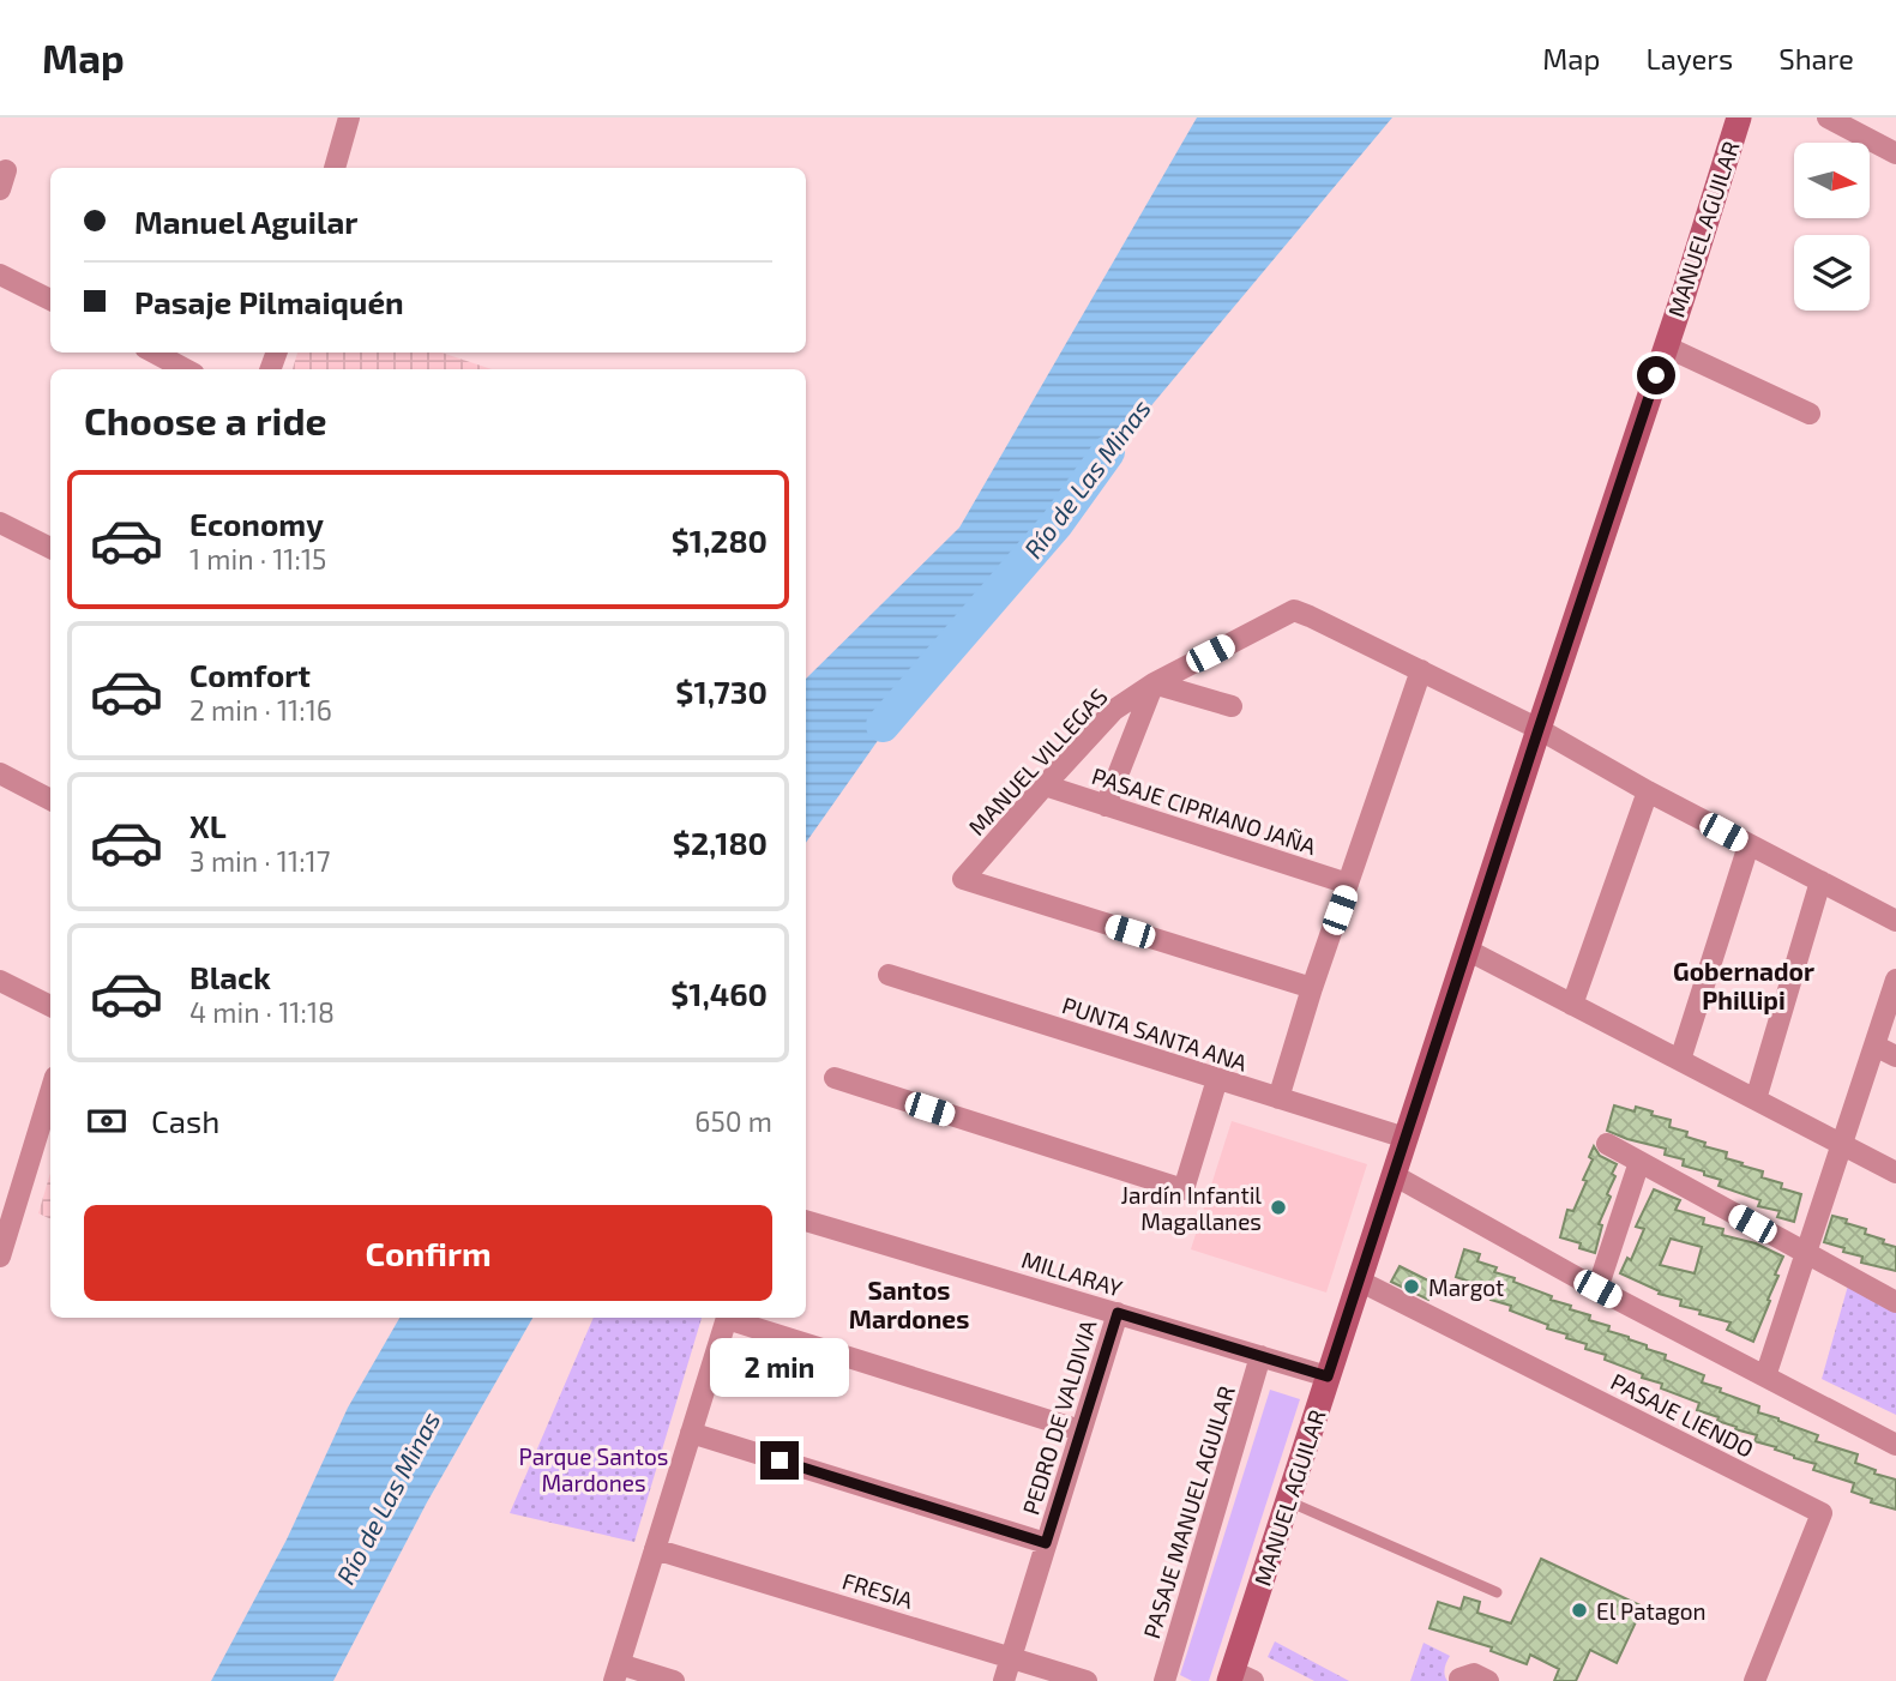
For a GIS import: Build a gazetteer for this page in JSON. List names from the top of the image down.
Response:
{
  "streets": {
    "street": [
      "MANUEL AGUILAR",
      "MANUEL VILLEGAS",
      "PASAJE CIPRIANO JAÑA",
      "PUNTA SANTA ANA",
      "MILLARAY",
      "PASAJE LIENDO",
      "PEDRO DE VALDIVIA",
      "PASAJE MANUEL AGUILAR",
      "FRESIA"
    ]
  },
  "crossings": [
    ["MANUEL AGUILAR", "PUNTA SANTA ANA"],
    ["MANUEL AGUILAR", "MILLARAY"],
    ["MANUEL AGUILAR", "PASAJE LIENDO"],
    ["MANUEL VILLEGAS", "PASAJE CIPRIANO JAÑA"],
    ["MILLARAY", "PEDRO DE VALDIVIA"],
    ["MILLARAY", "PASAJE MANUEL AGUILAR"],
    ["PEDRO DE VALDIVIA", "FRESIA"]
  ],
  "districts": ["Gobernador Phillipi", "Santos Mardones"],
  "water": ["Río de Las Minas"],
  "parks": ["Parque Santos Mardones"],
  "places": ["Jardín Infantil Magallanes", "Margot", "El Patagon"],
  "north": "right",
  "page": {
    "header": "Map",
    "nav": ["Map", "Layers", "Share"],
    "banner": ["Manuel Aguilar", "Pasaje Pilmaiquén"],
    "heading": "Choose a ride",
    "list": [
      {
        "name": "Economy",
        "note": "1 min · 11:15",
        "value": "$1,280"
      },
      {
        "name": "Comfort",
        "note": "2 min · 11:16",
        "value": "$1,730"
      },
      {
        "name": "XL",
        "note": "3 min · 11:17",
        "value": "$2,180"
      },
      {
        "name": "Black",
        "note": "4 min · 11:18",
        "value": "$1,460"
      }
    ],
    "pay": ["Cash", "650 m"],
    "buttons": "Confirm",
    "bubble": "2 min"
  }
}
